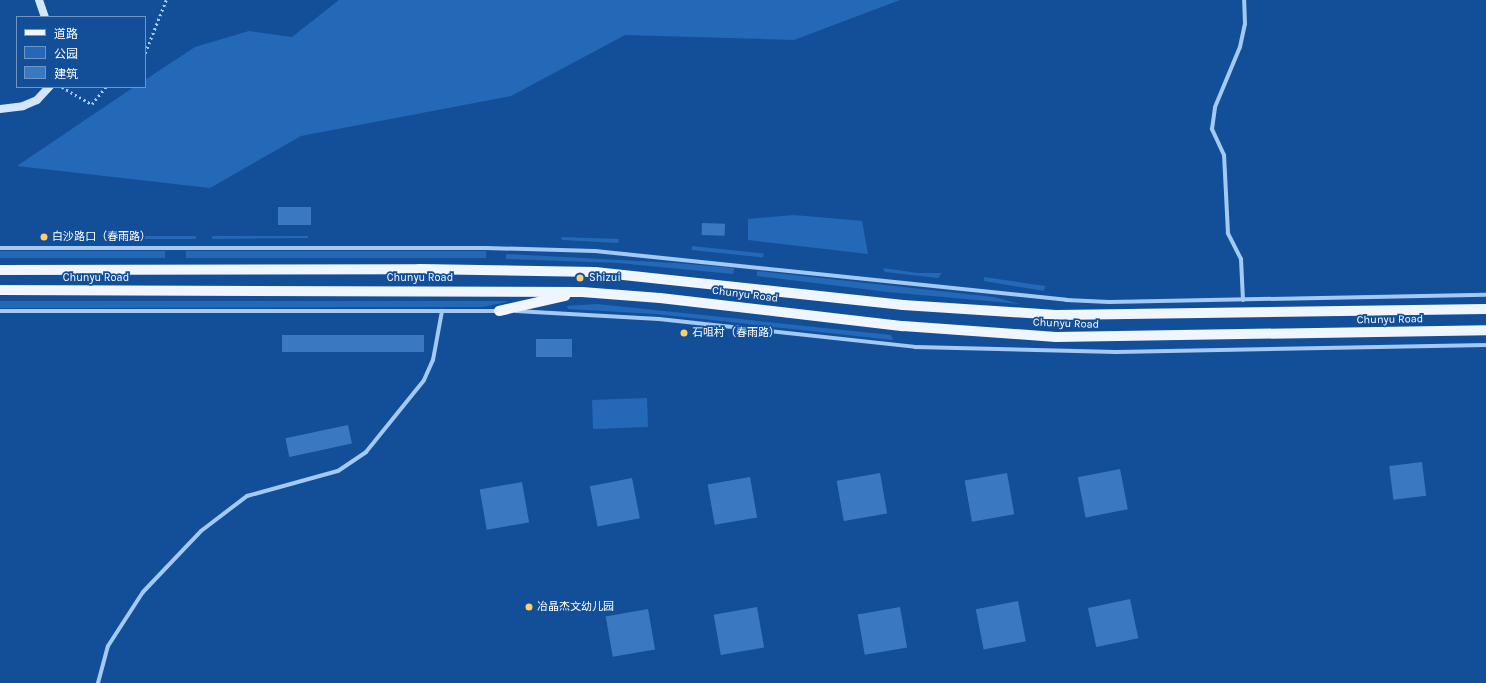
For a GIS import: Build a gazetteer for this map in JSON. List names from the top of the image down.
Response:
{
  "streets": {
    "main road": ["Chunyu Road"]
  },
  "places": [
    "白沙路口（春雨路）",
    "Shizui",
    "石咀村（春雨路）",
    "冶晶杰文幼儿园"
  ],
  "legend": ["道路", "公园", "建筑"]
}
